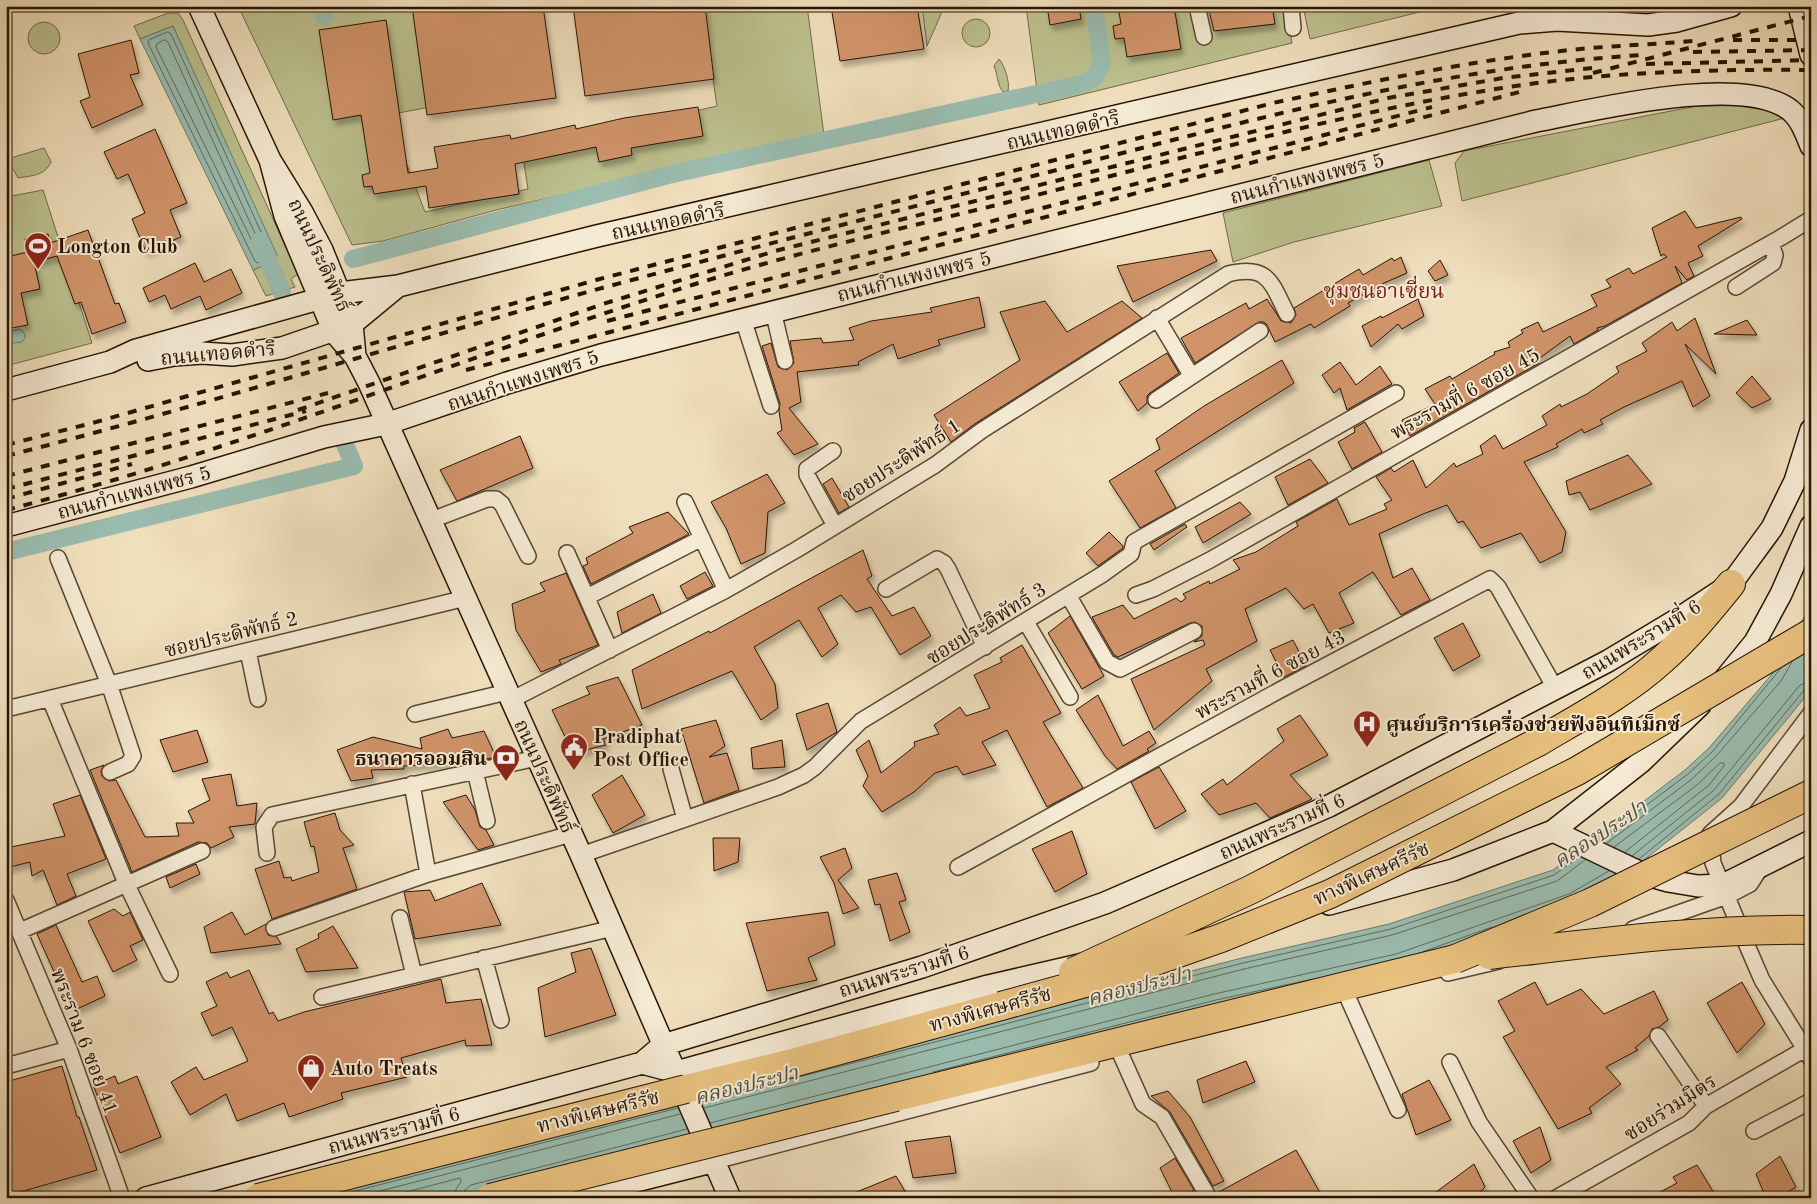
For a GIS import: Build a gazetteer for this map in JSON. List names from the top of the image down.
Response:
{
  "streets": {
    "highway": ["ทางพิเศษศรีรัช"],
    "main road": [
      "ถนนเทอดดำริ",
      "ถนนกำแพงเพชร 5",
      "ถนนประดิพัทธ์",
      "ถนนพระรามที่ 6"
    ],
    "street": [
      "พระรามที่ 6 ซอย 45",
      "ซอยประดิพัทธ์ 1",
      "ซอยประดิพัทธ์ 3",
      "ซอยประดิพัทธ์ 2",
      "พระรามที่ 6 ซอย 43",
      "พระราม 6 ซอย 41",
      "ซอยร่วมมิตร"
    ]
  },
  "crossings": [
    ["ถนนเทอดดำริ", "ถนนประดิพัทธ์"],
    ["ถนนกำแพงเพชร 5", "ถนนประดิพัทธ์"],
    ["ถนนประดิพัทธ์", "ซอยประดิพัทธ์ 1"],
    ["ถนนประดิพัทธ์", "ซอยประดิพัทธ์ 3"],
    ["ถนนประดิพัทธ์", "ซอยประดิพัทธ์ 2"],
    ["ถนนประดิพัทธ์", "ถนนพระรามที่ 6"],
    ["ถนนพระรามที่ 6", "พระรามที่ 6 ซอย 43"]
  ],
  "districts": ["ชุมชนอาเซี่ยน"],
  "water": ["คลองประปา"],
  "places": {
    "sports": ["Longton Club"],
    "hospital": ["ศูนย์บริการเครื่องช่วยฟังอินทิเม็กซ์"],
    "public building": ["Pradiphat Post Office"],
    "bank": ["ธนาคารออมสิน"],
    "shop": ["Auto Treats"]
  }
}
